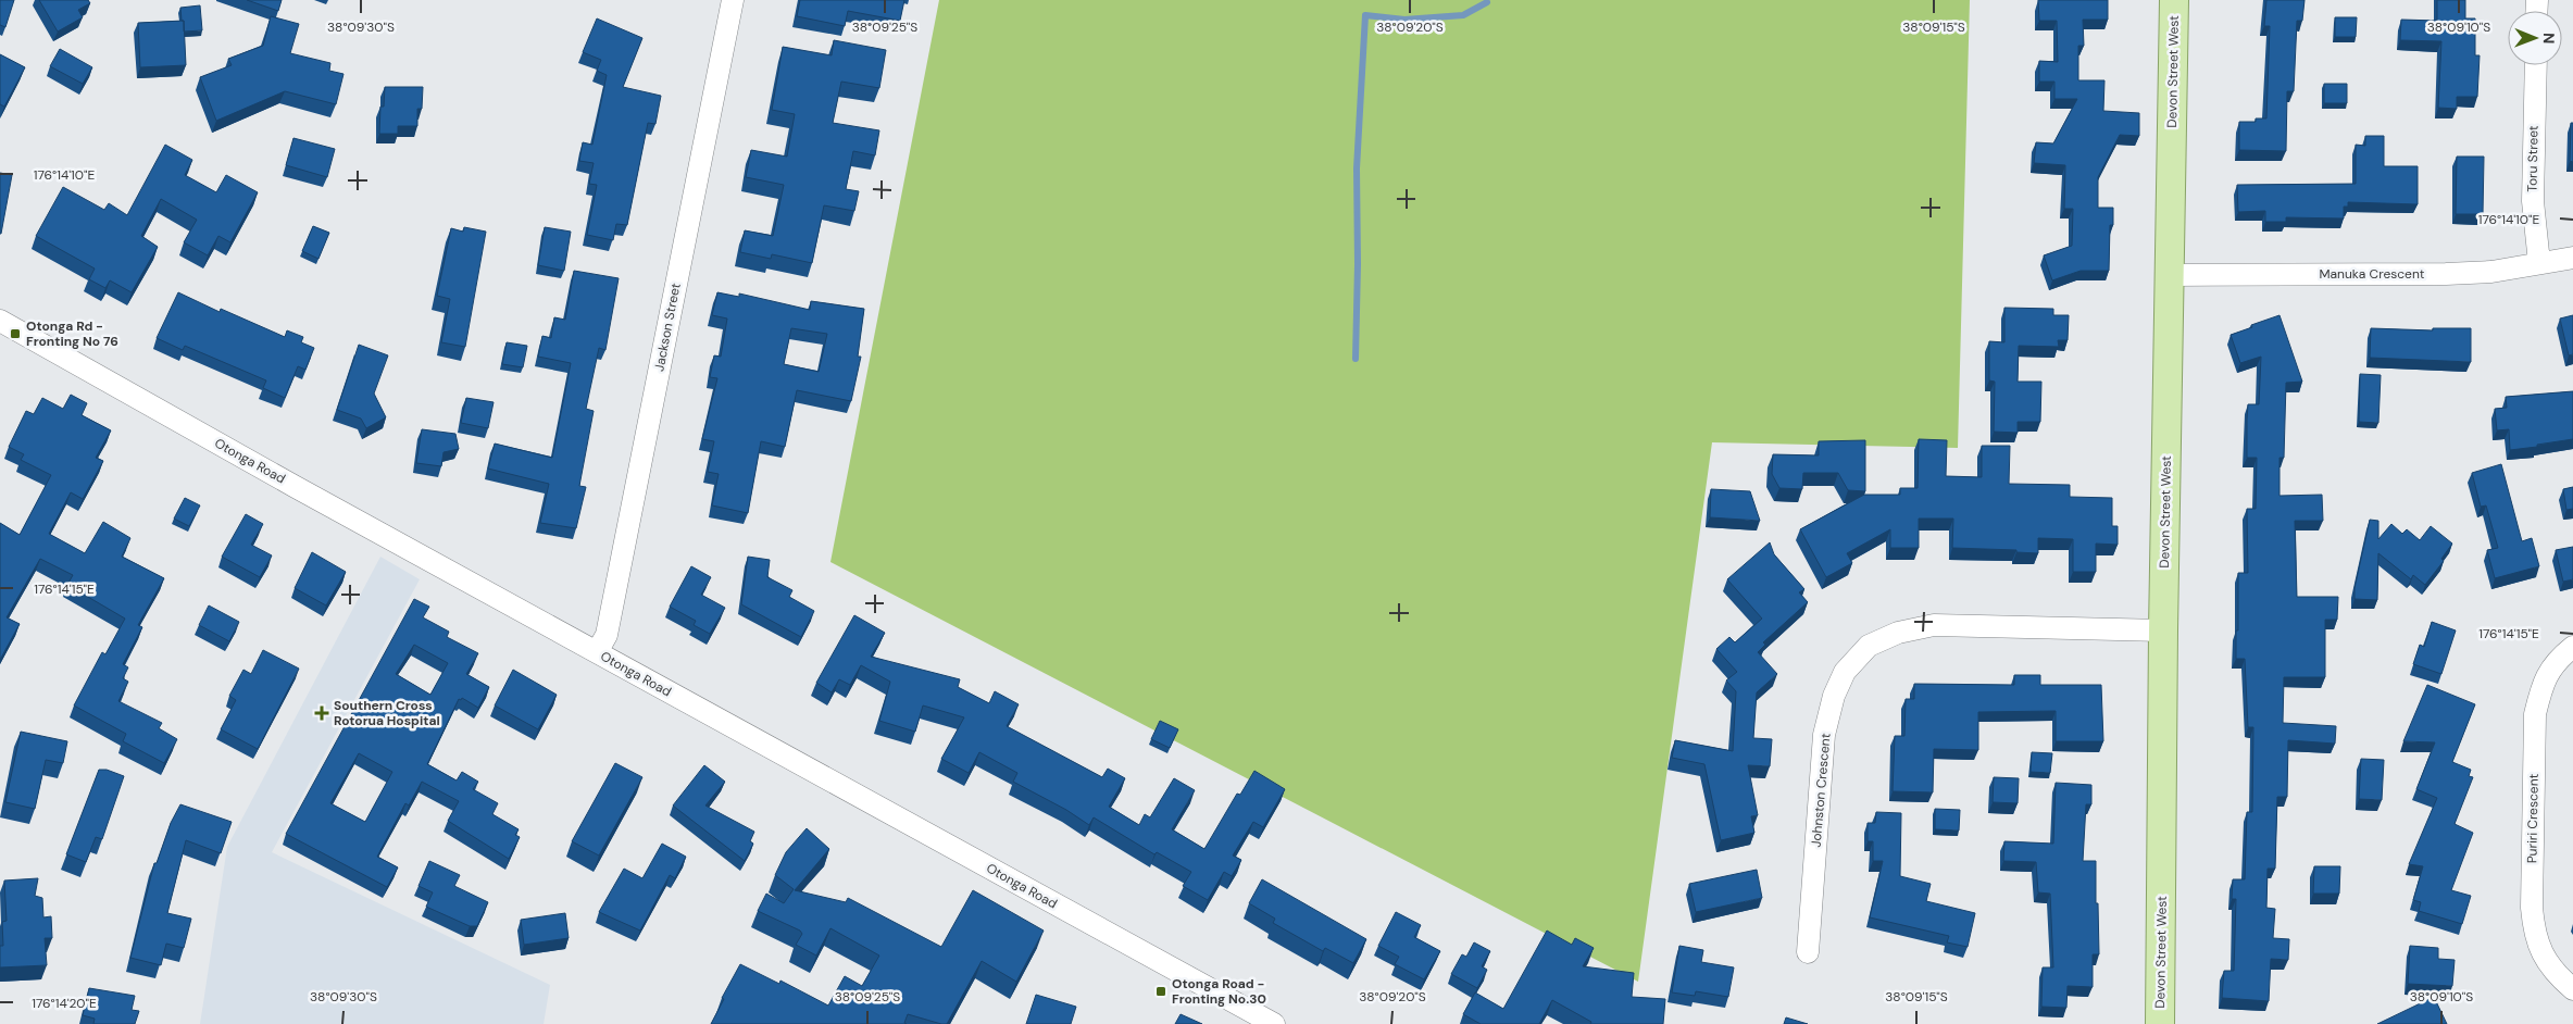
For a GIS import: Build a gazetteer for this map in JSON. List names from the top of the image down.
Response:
{
  "streets": {
    "main road": ["Devon Street West"],
    "street": [
      "Toru Street",
      "Manuka Crescent",
      "Jackson Street",
      "Otonga Road",
      "Johnston Crescent",
      "Puriri Crescent"
    ]
  },
  "crossings": [
    ["Devon Street West", "Manuka Crescent"],
    ["Devon Street West", "Johnston Crescent"],
    ["Toru Street", "Manuka Crescent"],
    ["Jackson Street", "Otonga Road"]
  ],
  "places": {
    "transit": ["Otonga Rd - Fronting No 76", "Otonga Road - Fronting No.30"],
    "health": ["Southern Cross Rotorua Hospital"]
  },
  "north": "right",
  "coordinates": [
    "38°09'30\"S",
    "38°09'25\"S",
    "38°09'20\"S",
    "38°09'15\"S",
    "38°09'10\"S",
    "176°14'10\"E",
    "176°14'15\"E",
    "176°14'20\"E"
  ]
}
